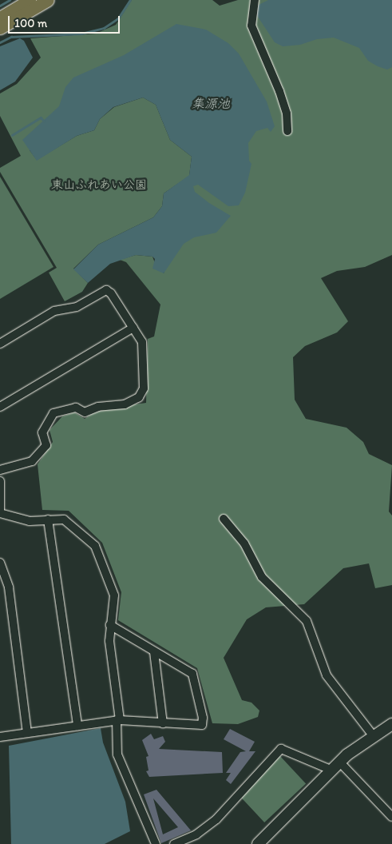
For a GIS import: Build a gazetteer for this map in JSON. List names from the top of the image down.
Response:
{
  "water": ["集源池"],
  "parks": ["東山ふれあい公園"],
  "scale_bar": "100 m"
}
